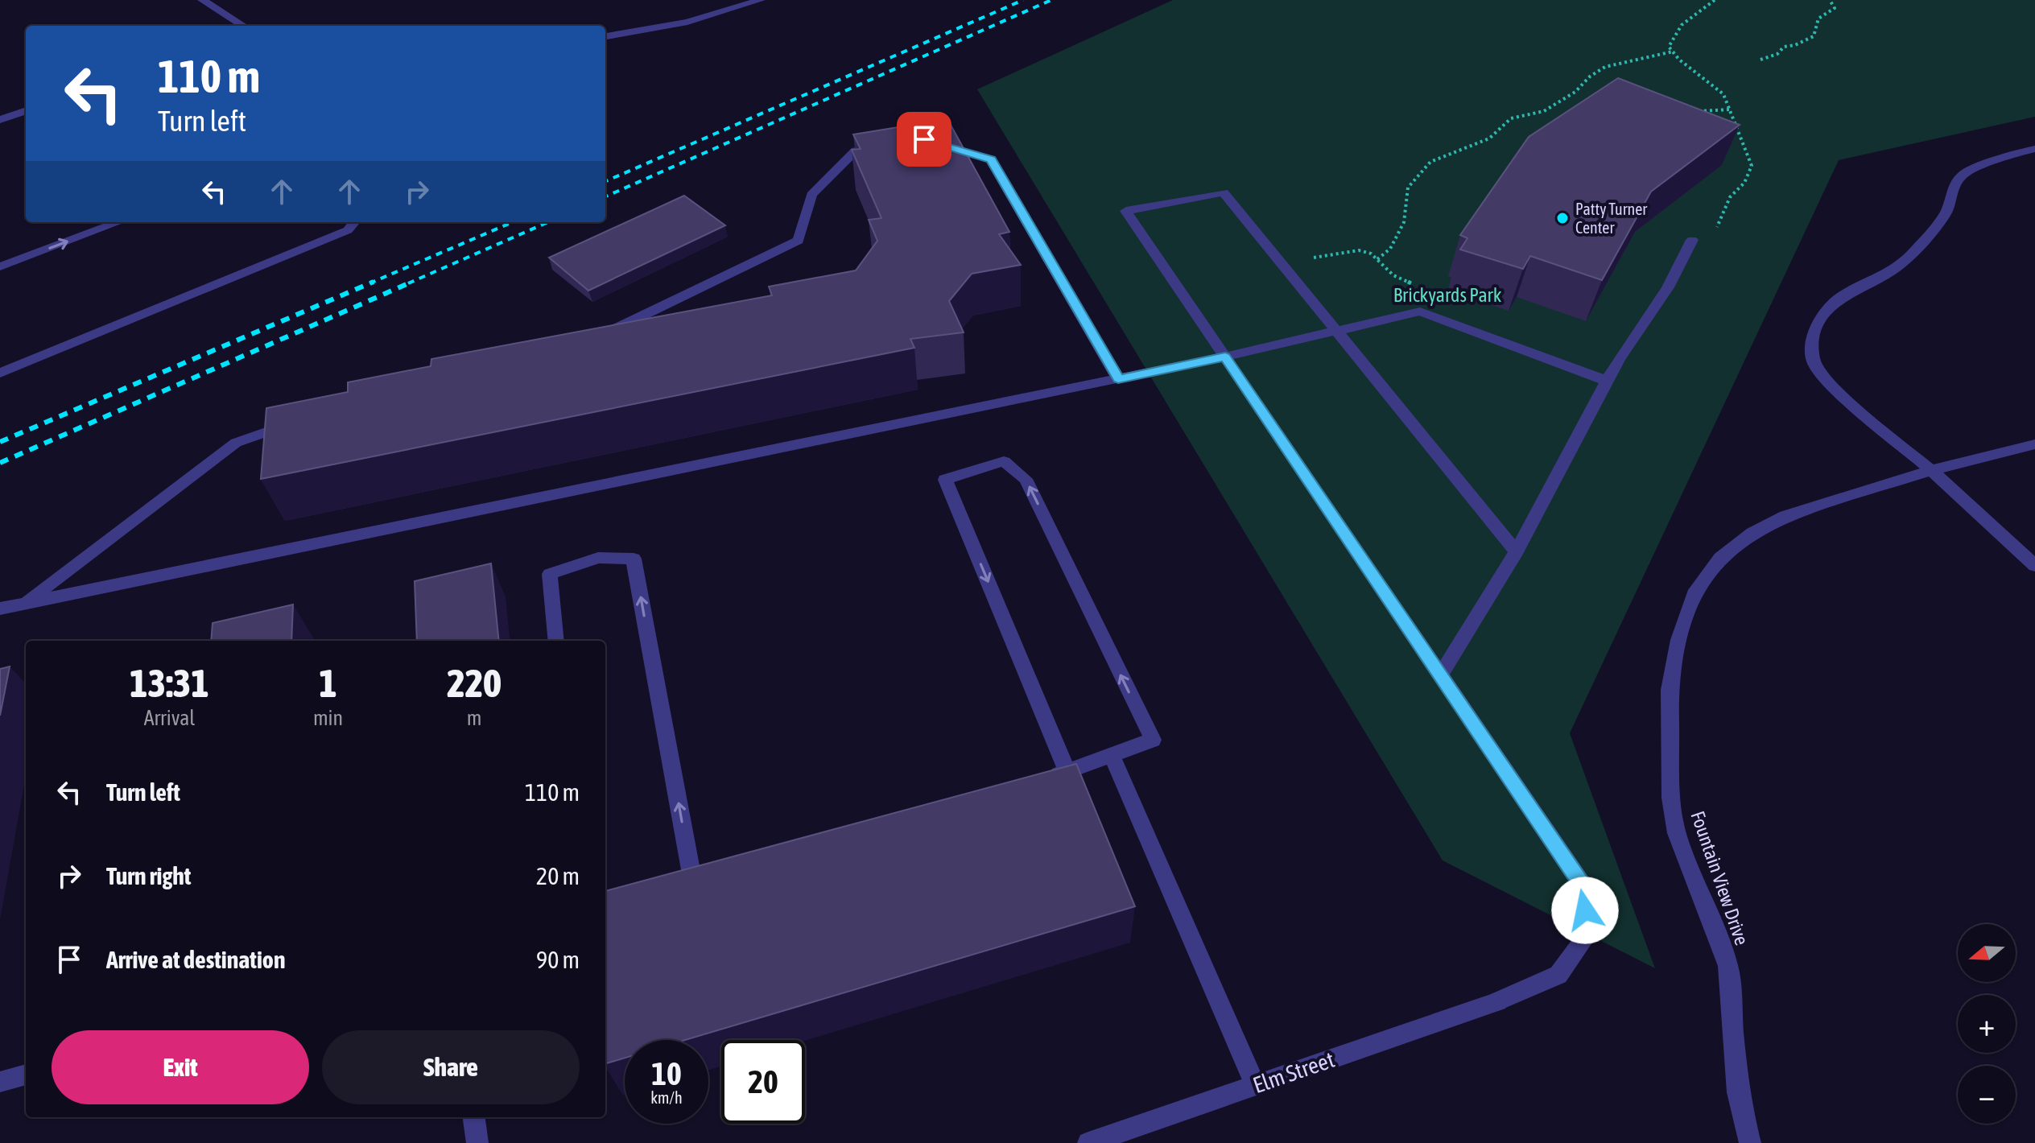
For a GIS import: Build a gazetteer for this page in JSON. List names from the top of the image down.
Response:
{
  "streets": {
    "street": ["Fountain View Drive", "Elm Street"]
  },
  "parks": ["Brickyards Park"],
  "places": ["Patty Turner Center"],
  "north": "left",
  "page": {
    "turn": ["110 m", "Turn left"],
    "eta": [
      "13:31",
      "Arrival",
      "1",
      "min",
      "220",
      "m"
    ],
    "list": [
      {
        "name": "Turn left",
        "value": "110 m"
      },
      {
        "name": "Turn right",
        "value": "20 m"
      },
      {
        "name": "Arrive at destination",
        "value": "90 m"
      }
    ],
    "map_buttons": ["+", "−"],
    "buttons": ["Exit", "Share"],
    "speed": "10 km/h",
    "limit": "20"
  }
}
